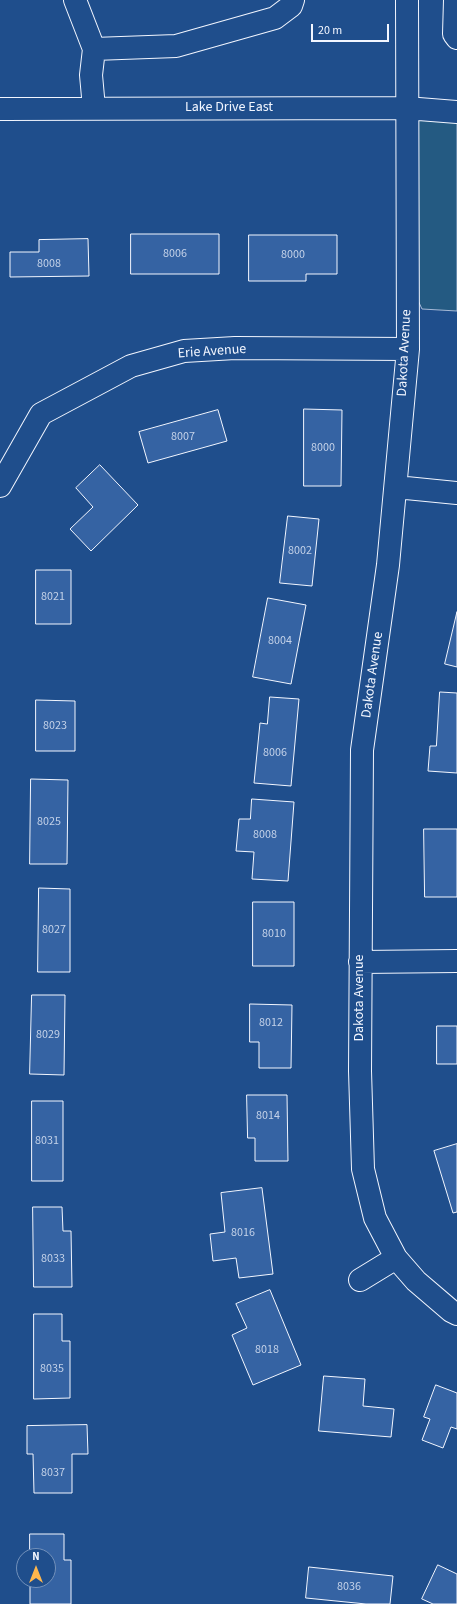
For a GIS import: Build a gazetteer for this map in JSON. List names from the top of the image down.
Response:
{
  "streets": {
    "street": ["Lake Drive East", "Erie Avenue", "Dakota Avenue"]
  },
  "crossings": [
    ["Lake Drive East", "Dakota Avenue"],
    ["Erie Avenue", "Dakota Avenue"]
  ],
  "house_numbers": [
    "8006",
    "8000",
    "8008",
    "8007",
    "8000",
    "8002",
    "8021",
    "8004",
    "8023",
    "8006",
    "8025",
    "8008",
    "8027",
    "8010",
    "8012",
    "8029",
    "8014",
    "8031",
    "8016",
    "8033",
    "8018",
    "8035",
    "8037",
    "8036"
  ],
  "scale_bar": "20 m",
  "north": "top"
}
